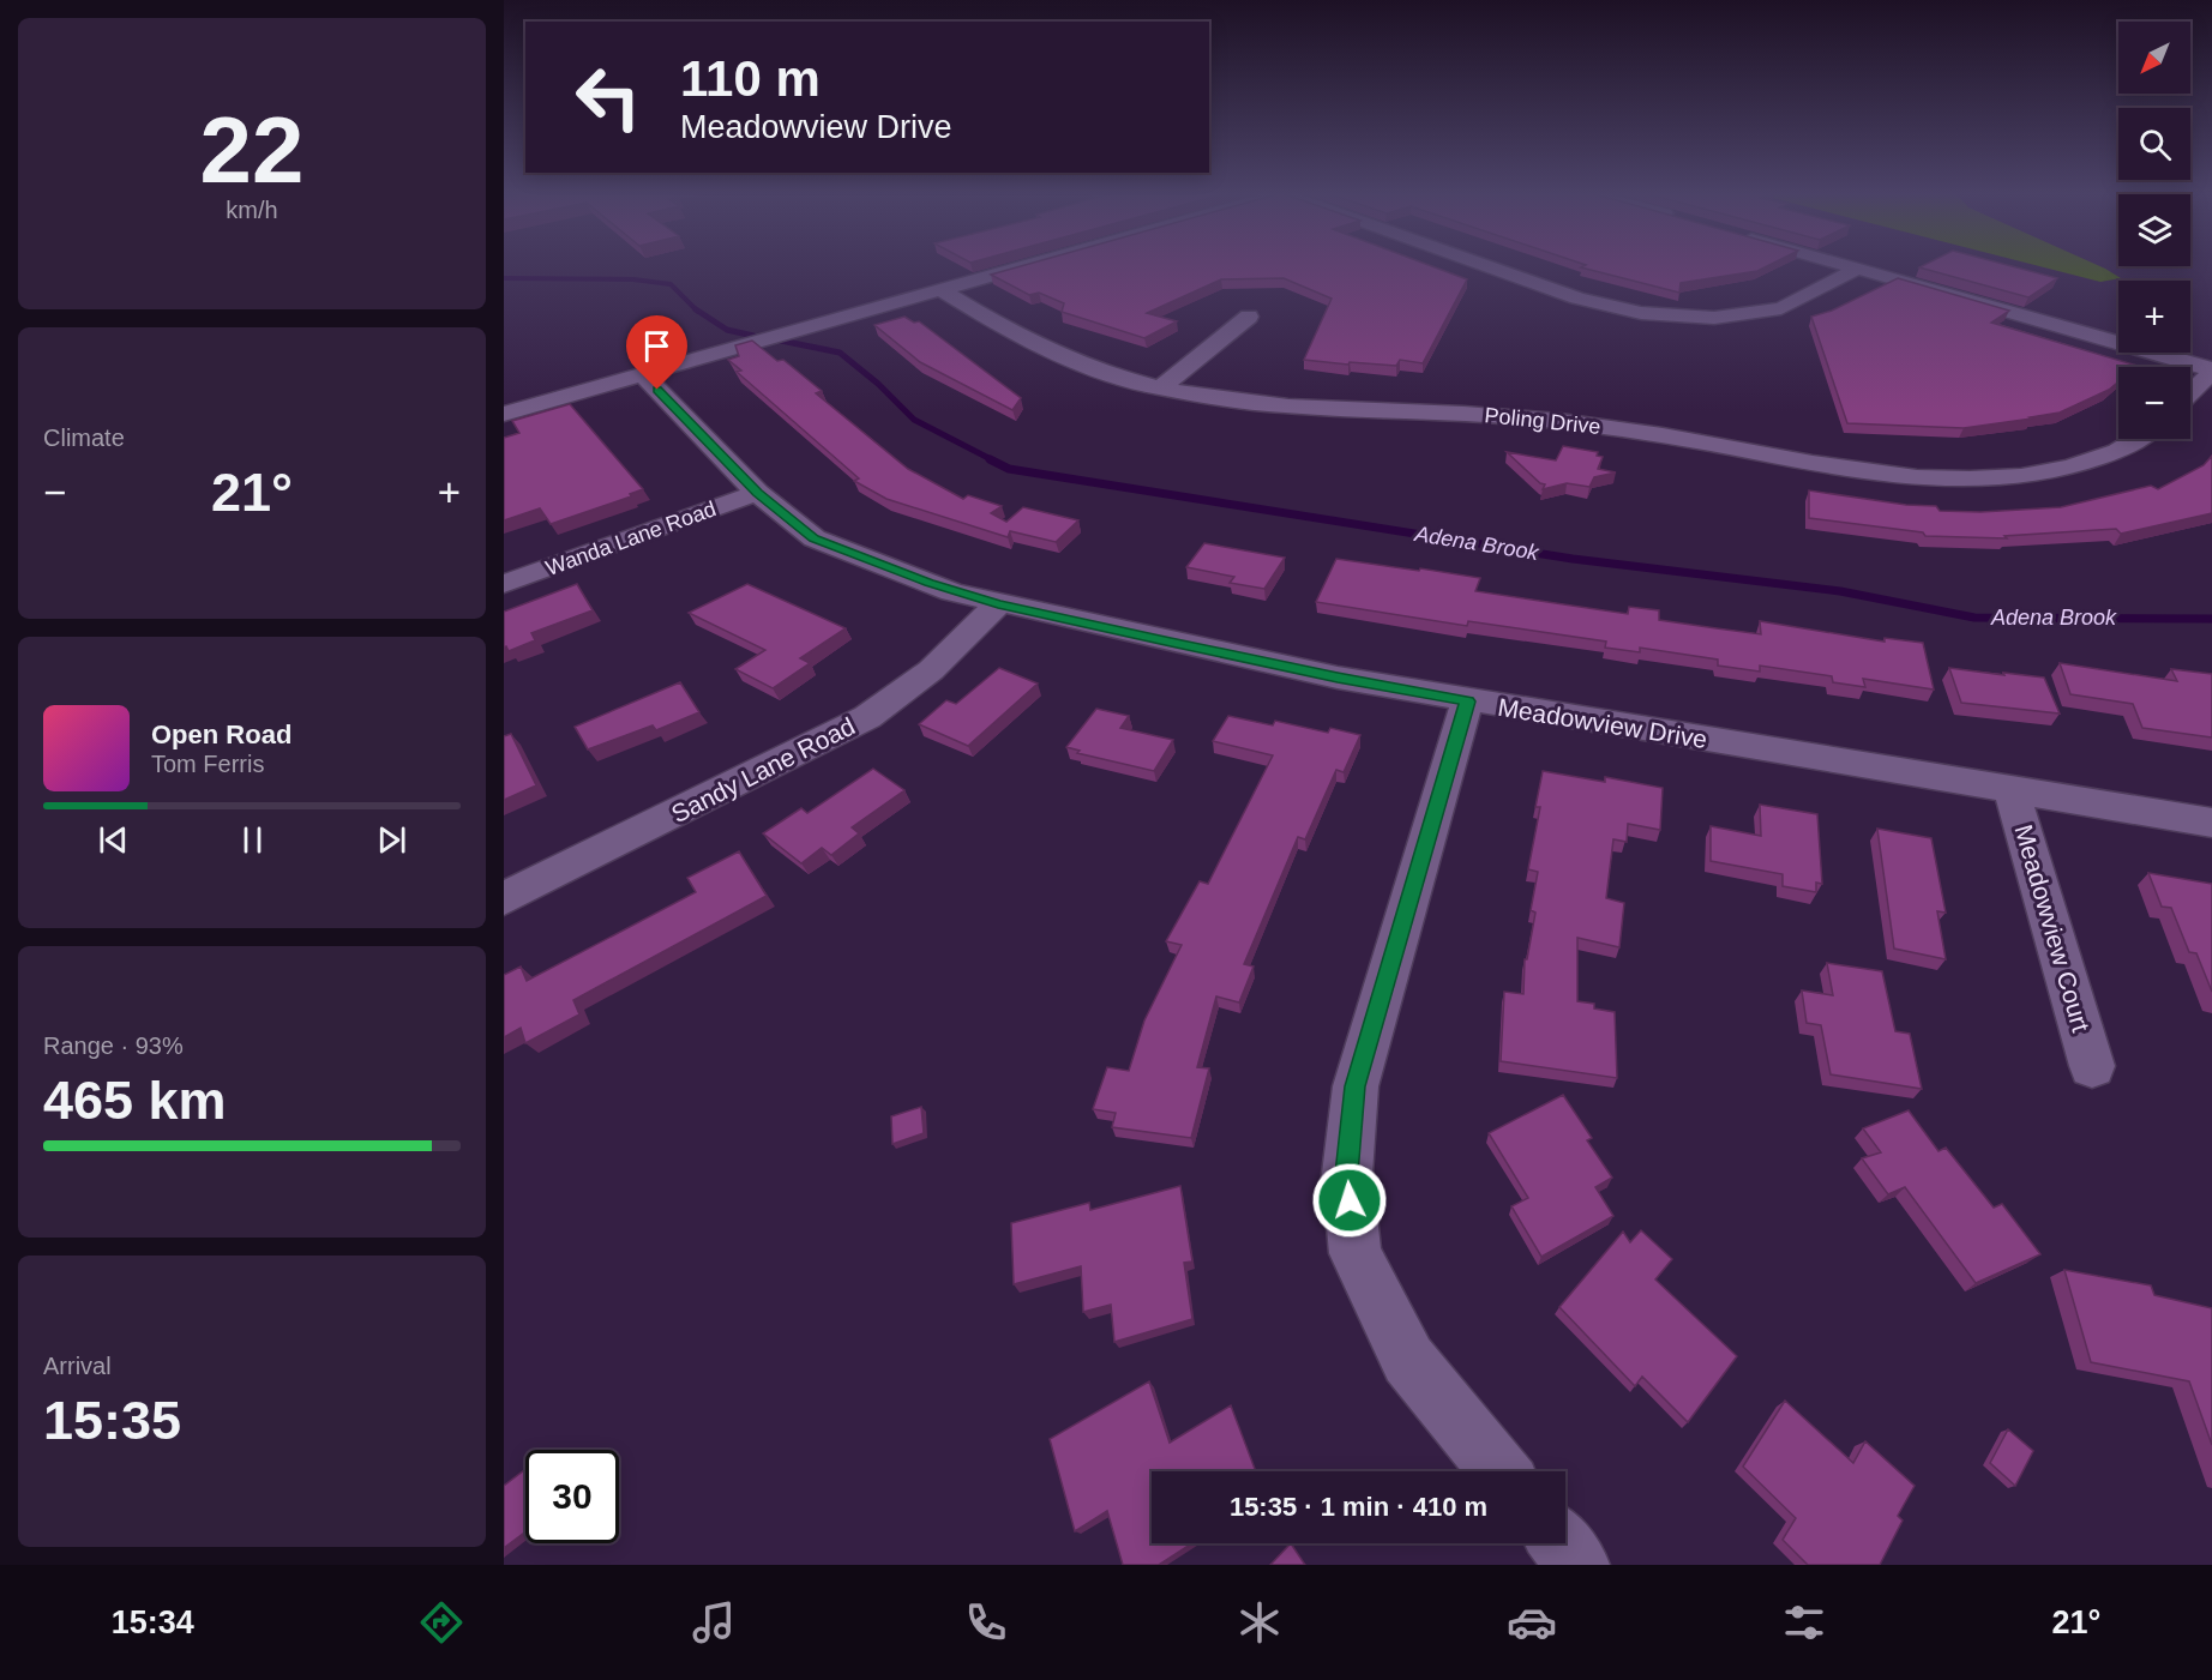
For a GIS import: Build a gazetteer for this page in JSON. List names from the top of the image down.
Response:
{
  "streets": {
    "street": [
      "Poling Drive",
      "Wanda Lane Road",
      "Meadowview Drive",
      "Sandy Lane Road",
      "Meadowview Court"
    ]
  },
  "crossings": [
    ["Wanda Lane Road", "Meadowview Drive"],
    ["Meadowview Drive", "Sandy Lane Road"],
    ["Meadowview Drive", "Meadowview Court"]
  ],
  "water": ["Adena Brook"],
  "north": "bottom left",
  "page": {
    "tile": [
      ["22", "km/h"],
      "Climate",
      ["Range · 93%", "465 km"],
      ["Arrival", "15:35"]
    ],
    "map_buttons": ["+", "−"],
    "turn": ["110 m", "Meadowview Drive"],
    "heat": ["−", "21°", "+"],
    "song": ["Open Road", "Tom Ferris"],
    "limit": "30",
    "trip": "15:35 · 1 min · 410 m",
    "tabs": ["15:34", "21°"]
  }
}
